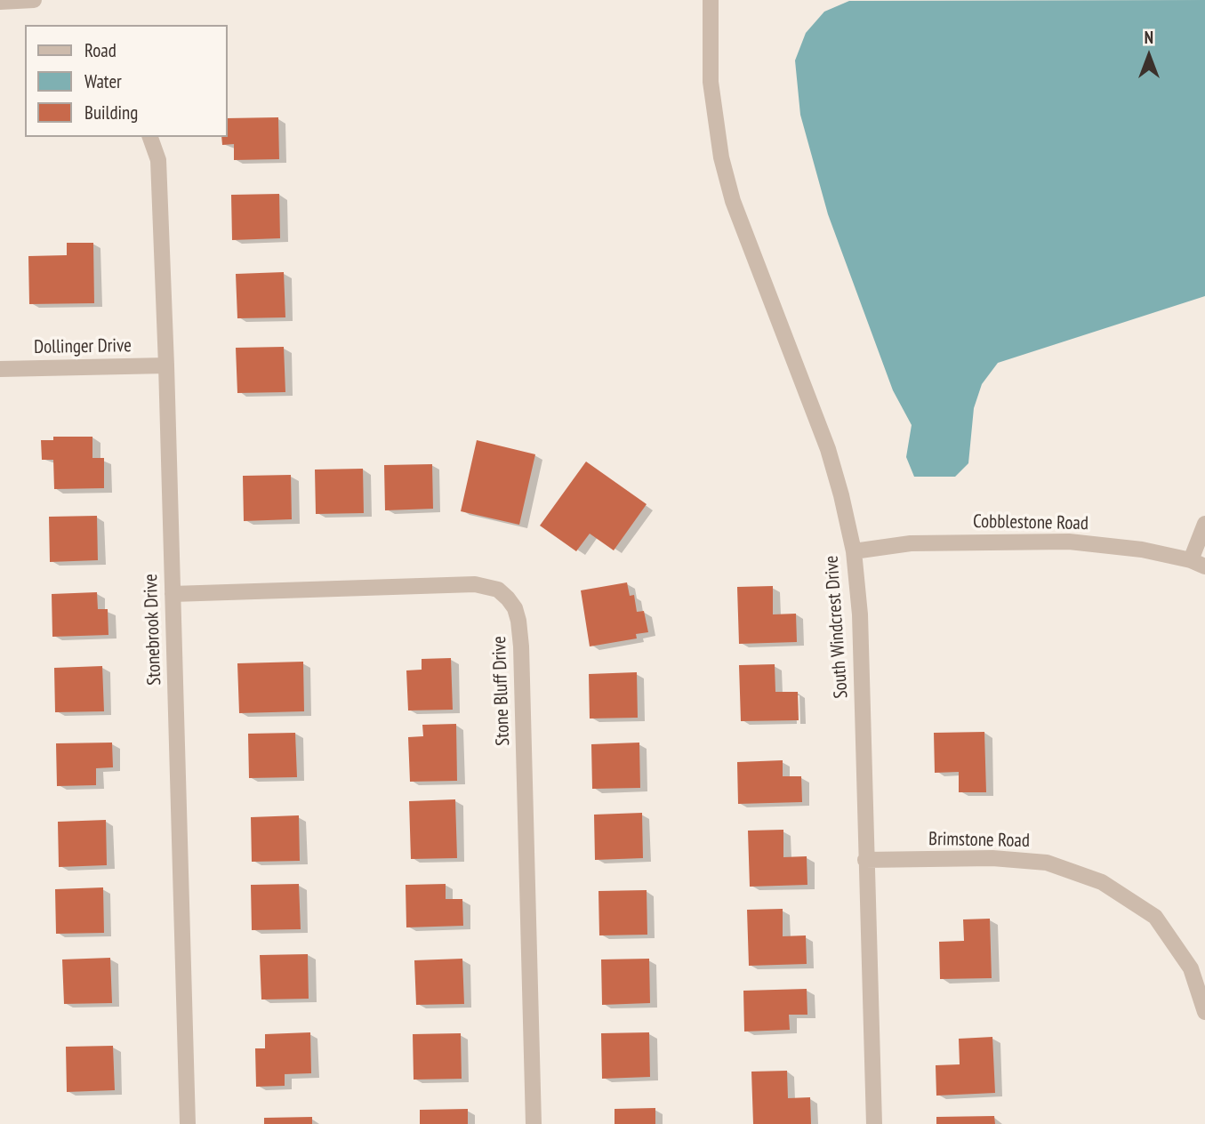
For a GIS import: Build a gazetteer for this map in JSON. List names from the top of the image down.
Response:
{
  "streets": {
    "street": [
      "Dollinger Drive",
      "Cobblestone Road",
      "South Windcrest Drive",
      "Stonebrook Drive",
      "Stone Bluff Drive",
      "Brimstone Road"
    ]
  },
  "crossings": [
    ["Dollinger Drive", "Stonebrook Drive"],
    ["Cobblestone Road", "South Windcrest Drive"],
    ["South Windcrest Drive", "Brimstone Road"],
    ["Stonebrook Drive", "Stone Bluff Drive"]
  ],
  "legend": ["Road", "Water", "Building"],
  "north": "top"
}
